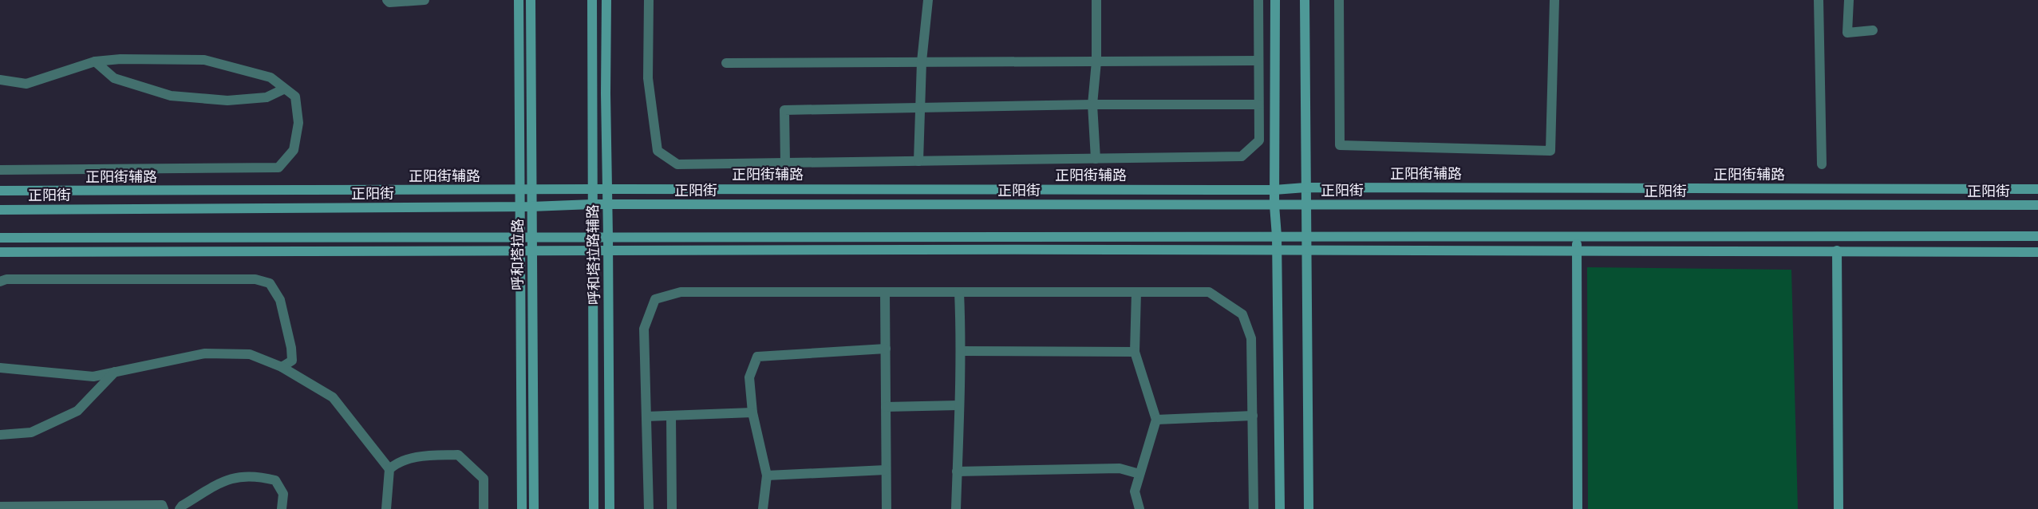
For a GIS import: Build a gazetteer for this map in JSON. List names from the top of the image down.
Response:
{
  "streets": {
    "street": [
      "正阳街辅路",
      "正阳街",
      "呼和塔拉路",
      "呼和塔拉路辅路"
    ]
  },
  "crossings": [
    ["正阳街辅路", "呼和塔拉路"],
    ["正阳街辅路", "呼和塔拉路辅路"],
    ["正阳街", "呼和塔拉路"],
    ["正阳街", "呼和塔拉路辅路"]
  ]
}
